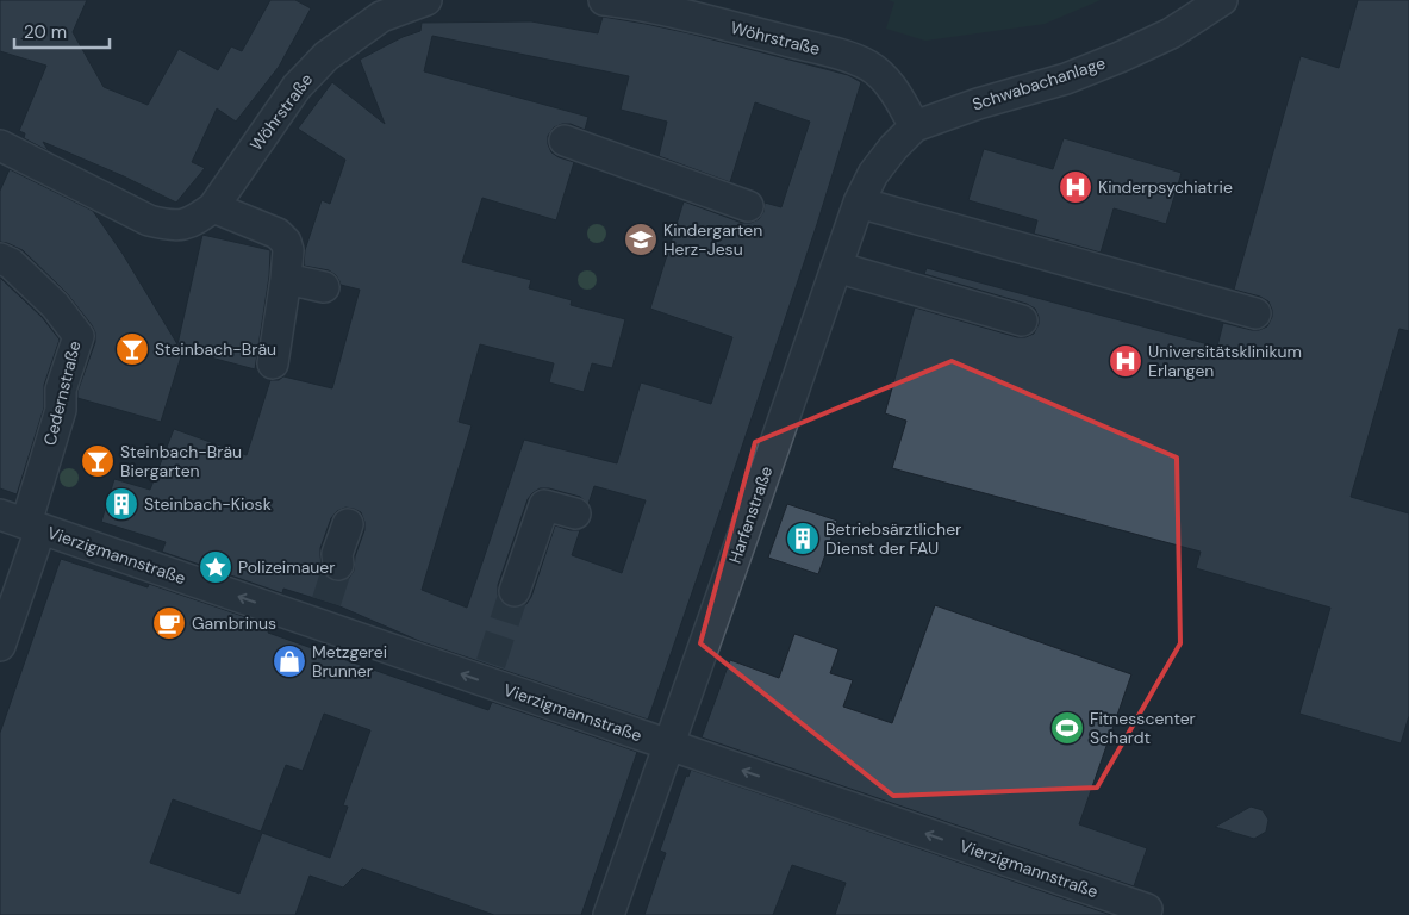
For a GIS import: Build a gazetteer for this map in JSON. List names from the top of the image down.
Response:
{
  "streets": {
    "street": [
      "Wöhrstraße",
      "Schwabachanlage",
      "Cedernstraße",
      "Harfenstraße",
      "Vierzigmannstraße"
    ]
  },
  "crossings": [
    ["Wöhrstraße", "Schwabachanlage"],
    ["Wöhrstraße", "Harfenstraße"],
    ["Schwabachanlage", "Harfenstraße"],
    ["Cedernstraße", "Vierzigmannstraße"],
    ["Harfenstraße", "Vierzigmannstraße"]
  ],
  "one_way": ["Vierzigmannstraße"],
  "places": {
    "hospital": ["Kinderpsychiatrie", "Universitätsklinikum Erlangen"],
    "school or university": ["Kindergarten Herz-Jesu"],
    "bar": ["Steinbach-Bräu", "Steinbach-Bräu Biergarten"],
    "building": ["Steinbach-Kiosk", "Betriebsärztlicher Dienst der FAU"],
    "place": ["Polizeimauer"],
    "cafe": ["Gambrinus"],
    "shop": ["Metzgerei Brunner"],
    "sports": ["Fitnesscenter Schardt"]
  },
  "scale_bar": "20 m"
}
